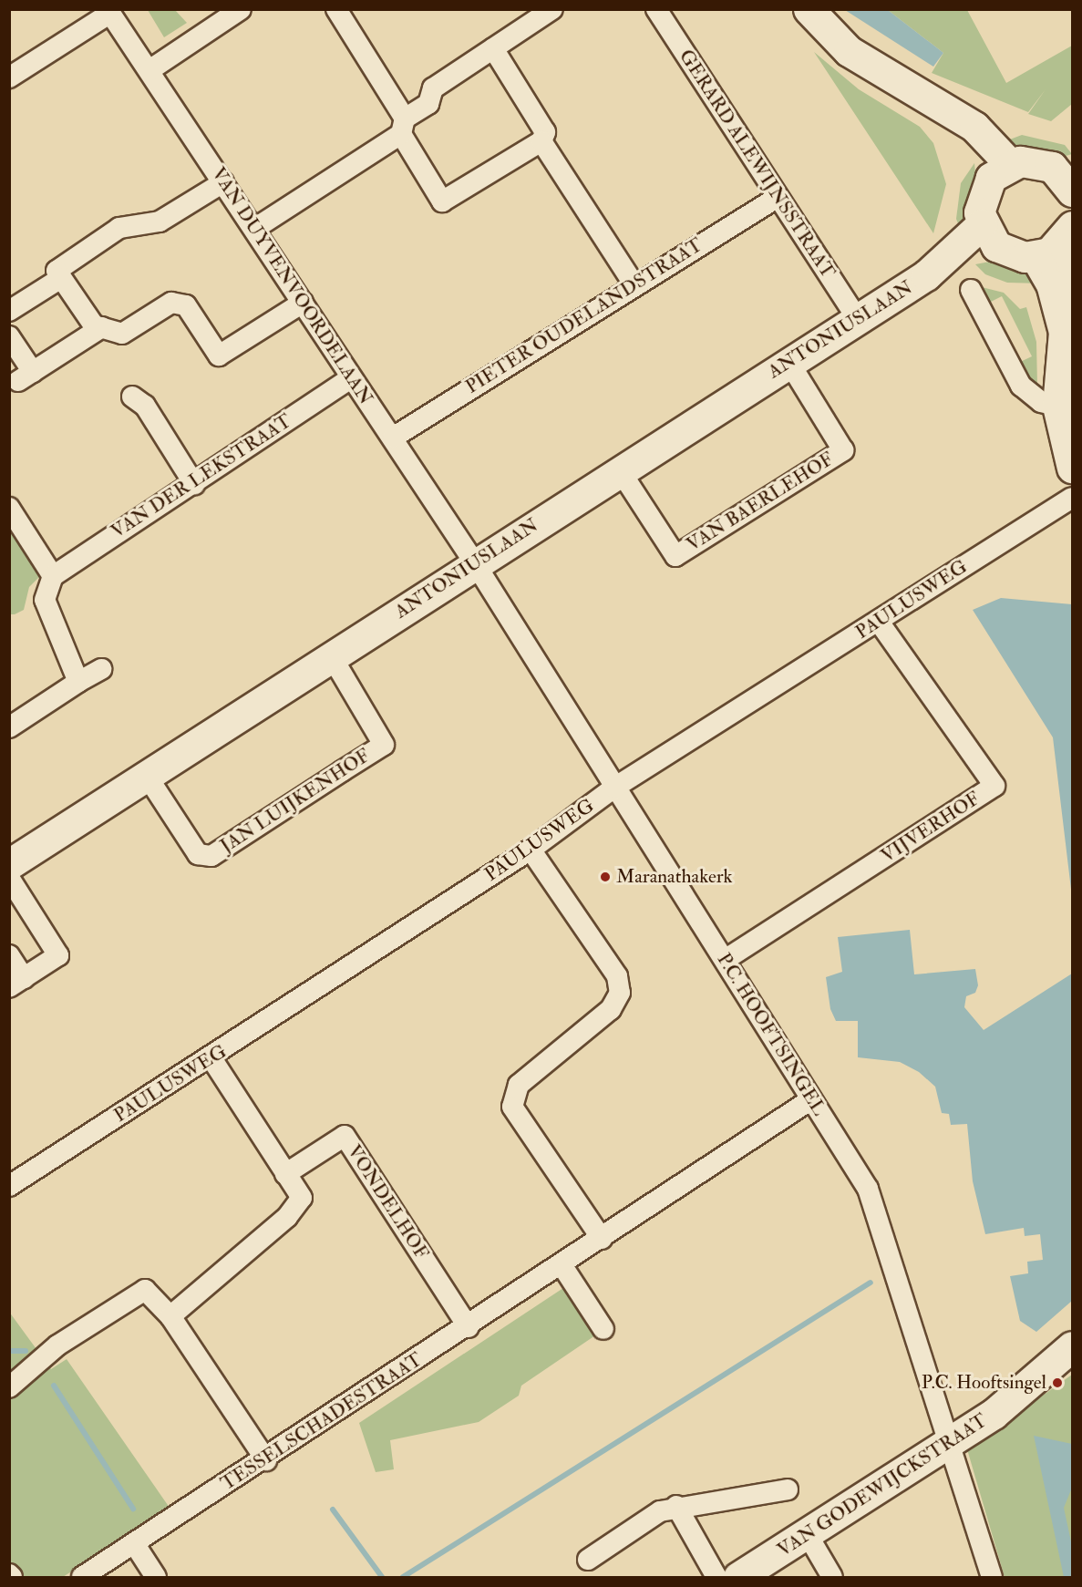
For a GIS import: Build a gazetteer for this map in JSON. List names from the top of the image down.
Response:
{
  "streets": {
    "main road": ["ANTONIUSLAAN", "VAN GODEWIJCKSTRAAT"],
    "street": [
      "GERARD ALEWIJNSSTRAAT",
      "VAN DUYVENVOORDELAAN",
      "PIETER OUDELANDSTRAAT",
      "VAN DER LEKSTRAAT",
      "VAN BAERLEHOF",
      "PAULUSWEG",
      "JAN LUIJKENHOF",
      "VIJVERHOF",
      "P.C. HOOFTSINGEL",
      "VONDELHOF",
      "TESSELSCHADESTRAAT"
    ]
  },
  "crossings": [
    ["GERARD ALEWIJNSSTRAAT", "PIETER OUDELANDSTRAAT"],
    ["GERARD ALEWIJNSSTRAAT", "ANTONIUSLAAN"],
    ["VAN DUYVENVOORDELAAN", "PIETER OUDELANDSTRAAT"],
    ["VAN DUYVENVOORDELAAN", "ANTONIUSLAAN"],
    ["VAN DUYVENVOORDELAAN", "VAN DER LEKSTRAAT"],
    ["VAN DUYVENVOORDELAAN", "P.C. HOOFTSINGEL"],
    ["ANTONIUSLAAN", "VAN BAERLEHOF"],
    ["ANTONIUSLAAN", "JAN LUIJKENHOF"],
    ["ANTONIUSLAAN", "P.C. HOOFTSINGEL"],
    ["PAULUSWEG", "VIJVERHOF"],
    ["PAULUSWEG", "P.C. HOOFTSINGEL"],
    ["VIJVERHOF", "P.C. HOOFTSINGEL"],
    ["P.C. HOOFTSINGEL", "TESSELSCHADESTRAAT"],
    ["P.C. HOOFTSINGEL", "VAN GODEWIJCKSTRAAT"],
    ["VONDELHOF", "TESSELSCHADESTRAAT"]
  ],
  "places": ["Maranathakerk", "P.C. Hooftsingel"]
}
